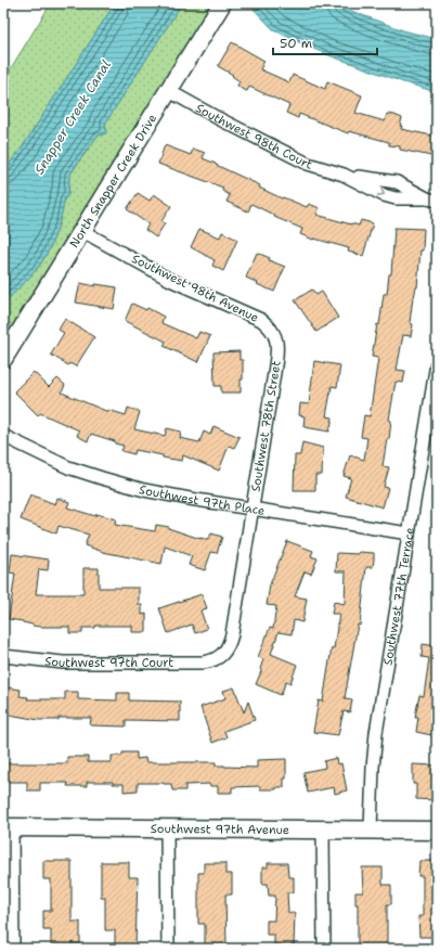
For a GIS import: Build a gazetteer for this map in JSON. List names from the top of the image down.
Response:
{
  "streets": {
    "street": [
      "Southwest 98th Court",
      "North Snapper Creek Drive",
      "Southwest 98th Avenue",
      "Southwest 78th Street",
      "Southwest 97th Place",
      "Southwest 77th Terrace",
      "Southwest 97th Court",
      "Southwest 97th Avenue"
    ]
  },
  "crossings": [
    ["Southwest 98th Court", "North Snapper Creek Drive"],
    ["North Snapper Creek Drive", "Southwest 98th Avenue"],
    ["Southwest 98th Avenue", "Southwest 78th Street"],
    ["Southwest 78th Street", "Southwest 97th Place"],
    ["Southwest 78th Street", "Southwest 97th Court"],
    ["Southwest 97th Place", "Southwest 77th Terrace"],
    ["Southwest 77th Terrace", "Southwest 97th Avenue"]
  ],
  "water": ["Snapper Creek Canal"],
  "scale_bar": "50 m"
}
